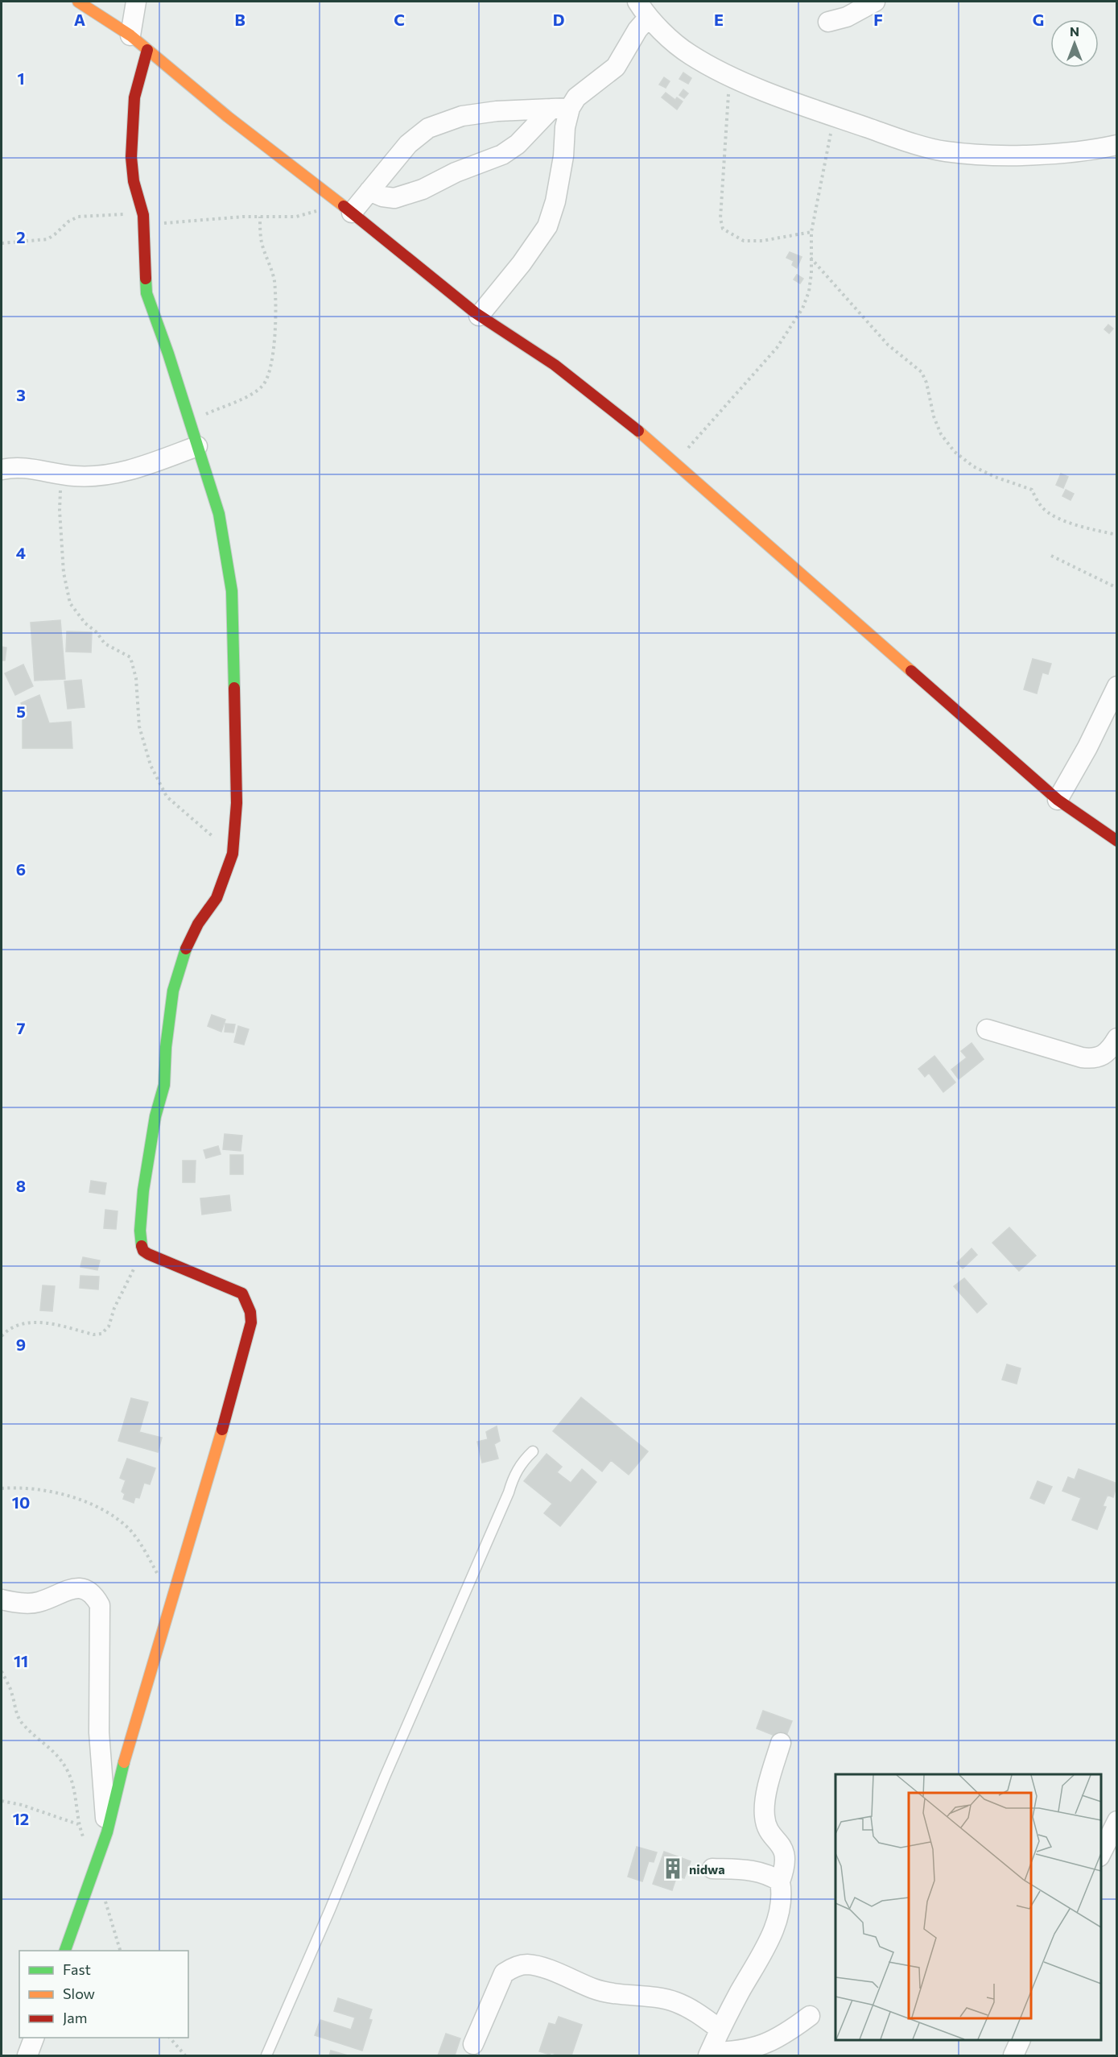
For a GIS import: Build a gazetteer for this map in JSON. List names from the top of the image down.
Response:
{
  "places": {
    "building": ["nidwa"]
  },
  "legend": ["Fast", "Slow", "Jam"],
  "north": "top",
  "grid": {
    "columns": [
      "A",
      "B",
      "C",
      "D",
      "E",
      "F",
      "G"
    ],
    "rows": [
      "1",
      "2",
      "3",
      "4",
      "5",
      "6",
      "7",
      "8",
      "9",
      "10",
      "11",
      "12"
    ]
  }
}
